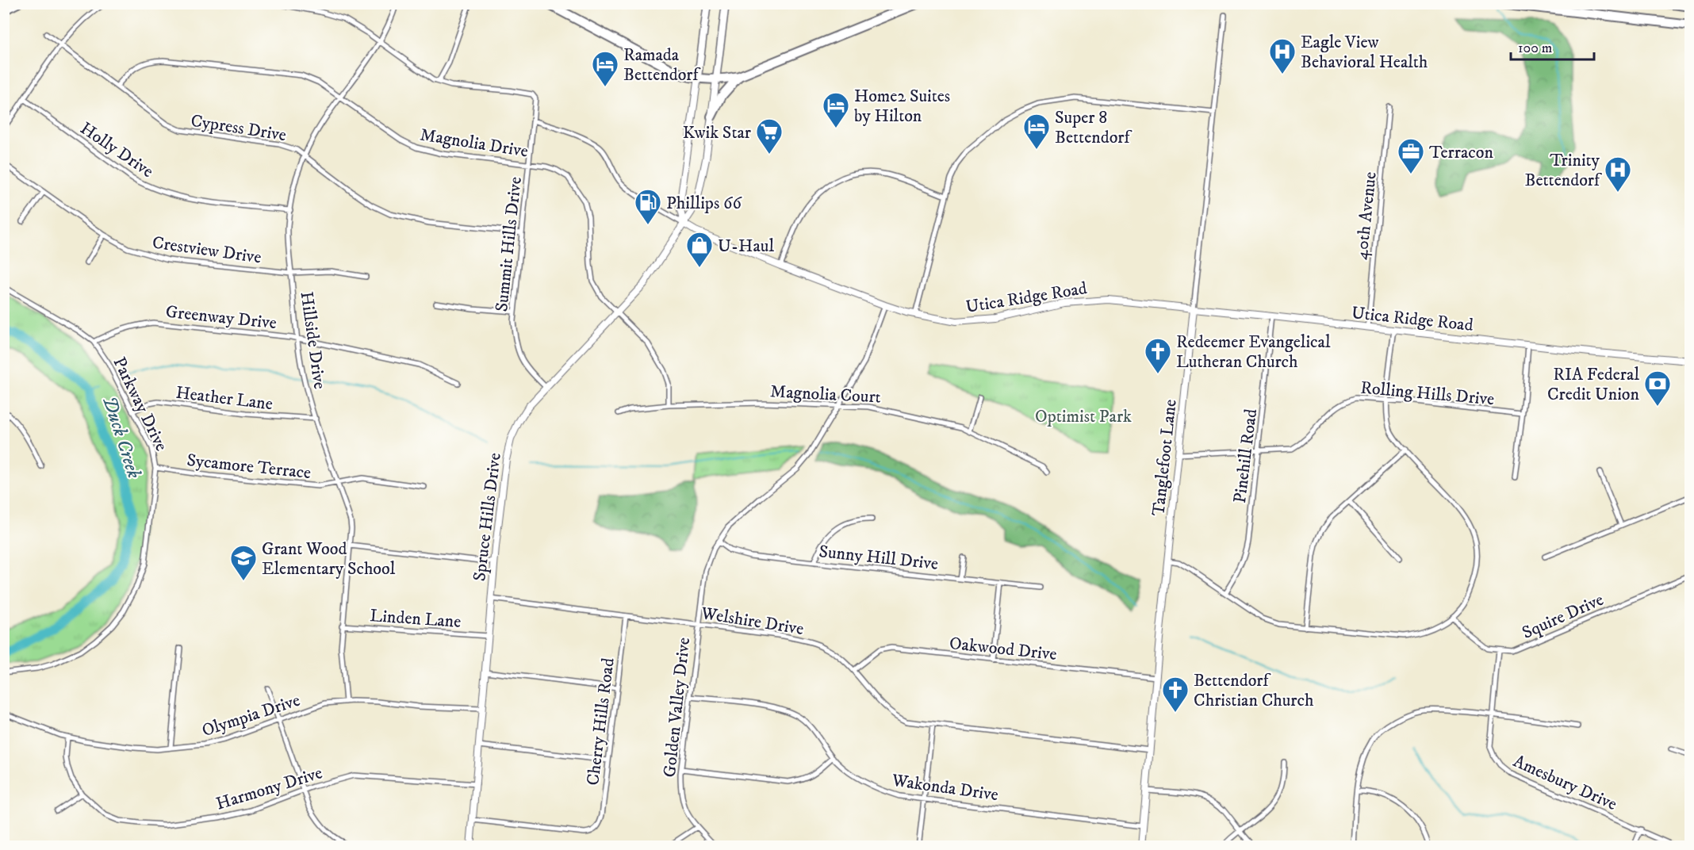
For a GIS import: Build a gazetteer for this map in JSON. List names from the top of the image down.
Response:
{
  "streets": {
    "main road": ["Utica Ridge Road", "Tanglefoot Lane", "Spruce Hills Drive"],
    "street": [
      "Cypress Drive",
      "Magnolia Drive",
      "Holly Drive",
      "40th Avenue",
      "Summit Hills Drive",
      "Crestview Drive",
      "Greenway Drive",
      "Hillside Drive",
      "Rolling Hills Drive",
      "Magnolia Court",
      "Heather Lane",
      "Parkway Drive",
      "Pinehill Road",
      "Sycamore Terrace",
      "Sunny Hill Drive",
      "Squire Drive",
      "Linden Lane",
      "Welshire Drive",
      "Oakwood Drive",
      "Golden Valley Drive",
      "Olympia Drive",
      "Cherry Hills Road",
      "Amesbury Drive",
      "Wakonda Drive",
      "Harmony Drive"
    ]
  },
  "crossings": [
    ["Cypress Drive", "Magnolia Drive"],
    ["Cypress Drive", "Summit Hills Drive"],
    ["Cypress Drive", "Hillside Drive"],
    ["Magnolia Drive", "Summit Hills Drive"],
    ["Magnolia Drive", "Hillside Drive"],
    ["Magnolia Drive", "Magnolia Court"],
    ["Magnolia Drive", "Spruce Hills Drive"],
    ["Holly Drive", "Hillside Drive"],
    ["40th Avenue", "Utica Ridge Road"],
    ["Summit Hills Drive", "Utica Ridge Road"],
    ["Summit Hills Drive", "Spruce Hills Drive"],
    ["Crestview Drive", "Hillside Drive"],
    ["Utica Ridge Road", "Pinehill Road"],
    ["Utica Ridge Road", "Tanglefoot Lane"],
    ["Utica Ridge Road", "Spruce Hills Drive"],
    ["Utica Ridge Road", "Golden Valley Drive"],
    ["Greenway Drive", "Hillside Drive"],
    ["Greenway Drive", "Parkway Drive"],
    ["Hillside Drive", "Heather Lane"],
    ["Hillside Drive", "Sycamore Terrace"],
    ["Hillside Drive", "Linden Lane"],
    ["Hillside Drive", "Olympia Drive"],
    ["Rolling Hills Drive", "Pinehill Road"],
    ["Rolling Hills Drive", "Tanglefoot Lane"],
    ["Magnolia Court", "Golden Valley Drive"],
    ["Heather Lane", "Parkway Drive"],
    ["Parkway Drive", "Sycamore Terrace"],
    ["Tanglefoot Lane", "Welshire Drive"],
    ["Tanglefoot Lane", "Oakwood Drive"],
    ["Tanglefoot Lane", "Wakonda Drive"],
    ["Spruce Hills Drive", "Linden Lane"],
    ["Spruce Hills Drive", "Welshire Drive"],
    ["Spruce Hills Drive", "Olympia Drive"],
    ["Spruce Hills Drive", "Cherry Hills Road"],
    ["Spruce Hills Drive", "Harmony Drive"],
    ["Sunny Hill Drive", "Golden Valley Drive"],
    ["Squire Drive", "Amesbury Drive"],
    ["Welshire Drive", "Oakwood Drive"],
    ["Welshire Drive", "Golden Valley Drive"],
    ["Welshire Drive", "Cherry Hills Road"],
    ["Golden Valley Drive", "Wakonda Drive"],
    ["Olympia Drive", "Harmony Drive"]
  ],
  "water": ["Duck Creek"],
  "parks": ["Optimist Park"],
  "places": {
    "hospital": ["Eagle View Behavioral Health", "Trinity Bettendorf"],
    "hotel": ["Ramada Bettendorf", "Home2 Suites by Hilton", "Super 8 Bettendorf"],
    "supermarket": ["Kwik Star"],
    "office": ["Terracon"],
    "fuel station": ["Phillips 66"],
    "shop": ["U-Haul"],
    "church": ["Redeemer Evangelical Lutheran Church", "Bettendorf Christian Church"],
    "bank": ["RIA Federal Credit Union"],
    "school or university": ["Grant Wood Elementary School"]
  },
  "scale_bar": "100 m"
}
